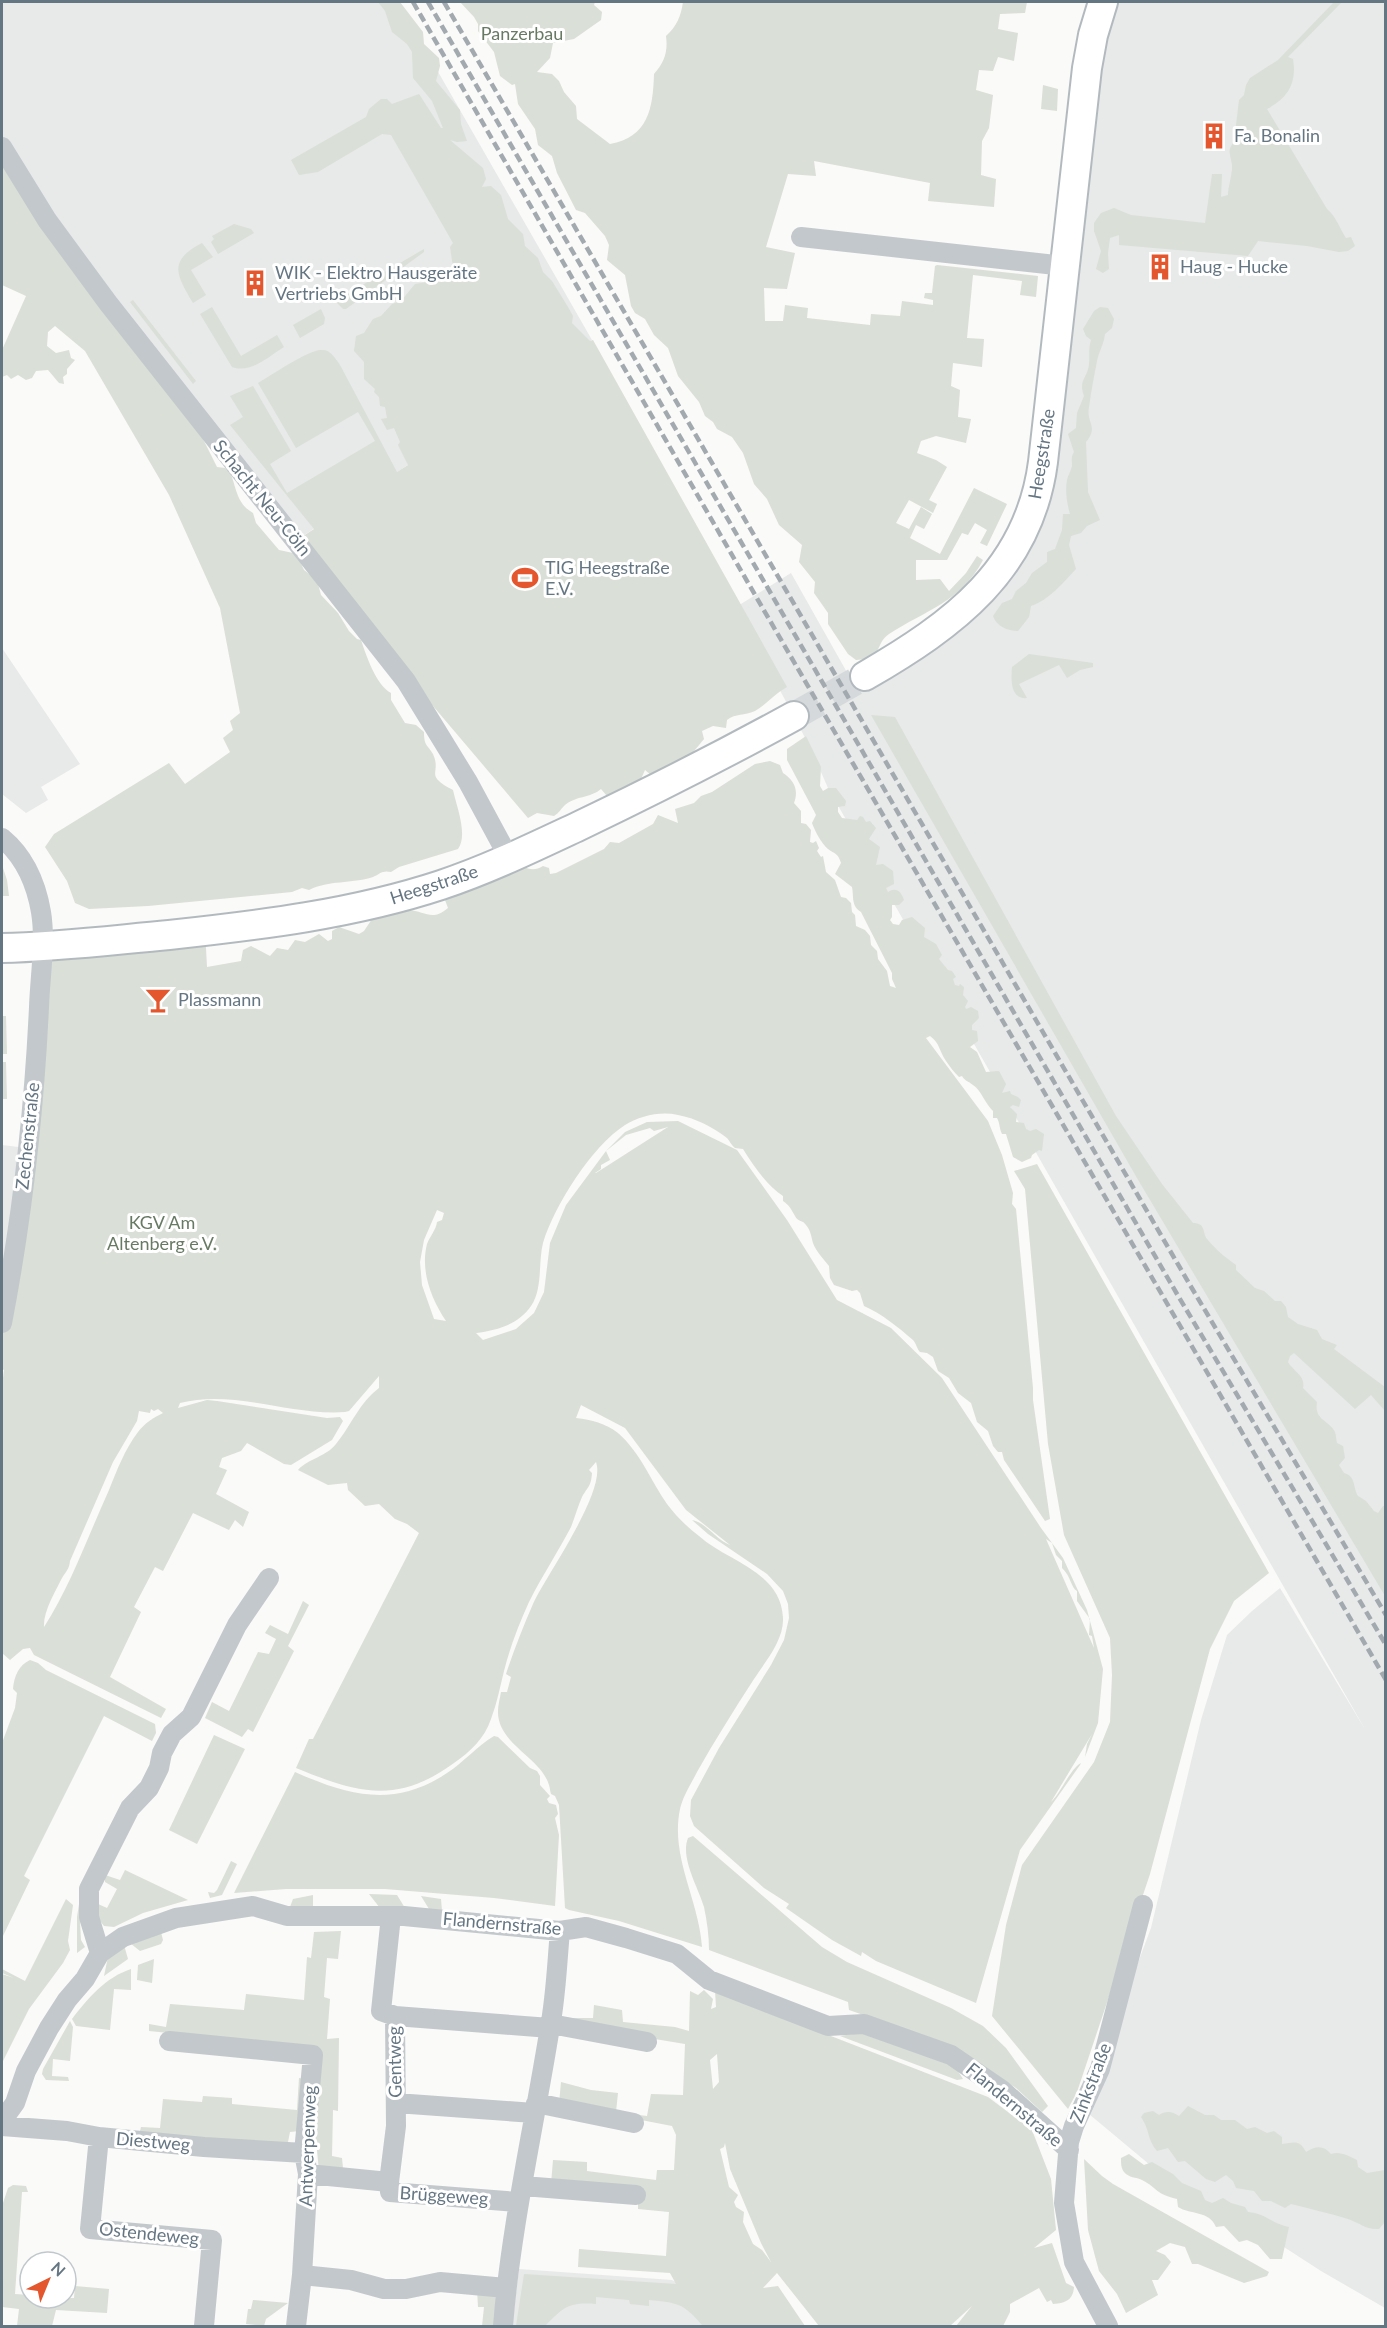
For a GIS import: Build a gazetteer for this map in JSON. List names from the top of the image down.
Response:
{
  "streets": {
    "street": [
      "Heegstraße",
      "Schacht Neu-Cöln",
      "Zechenstraße",
      "Flandernstraße",
      "Gentweg",
      "Zinkstraße",
      "Diestweg",
      "Antwerpenweg",
      "Brüggeweg",
      "Ostendeweg"
    ]
  },
  "crossings": [
    ["Heegstraße", "Schacht Neu-Cöln"],
    ["Heegstraße", "Zechenstraße"],
    ["Flandernstraße", "Gentweg"],
    ["Flandernstraße", "Zinkstraße"],
    ["Gentweg", "Brüggeweg"],
    ["Diestweg", "Antwerpenweg"],
    ["Diestweg", "Ostendeweg"],
    ["Antwerpenweg", "Brüggeweg"]
  ],
  "parks": ["Panzerbau", "KGV Am Altenberg e.V."],
  "places": {
    "building": ["Fa. Bonalin", "Haug - Hucke", "WIK - Elektro Hausgeräte Vertriebs GmbH"],
    "sports": ["TIG Heegstraße E.V."],
    "bar": ["Plassmann"]
  },
  "north": "top right"
}
